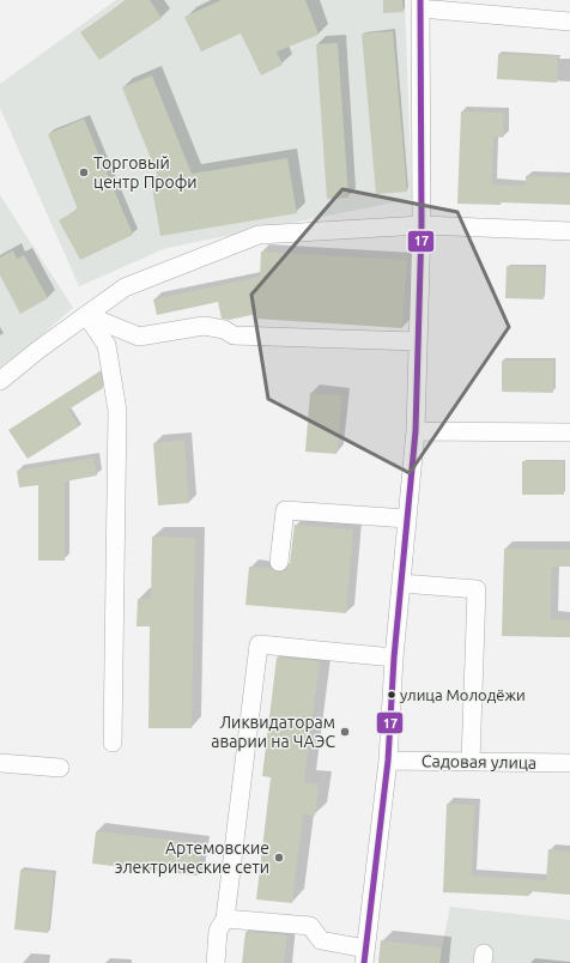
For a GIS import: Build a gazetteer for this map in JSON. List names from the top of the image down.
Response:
{
  "streets": {
    "street": ["Садовая улица"]
  },
  "places": [
    "Торговый центр Профи",
    "улица Молодёжи",
    "Ликвидаторам аварии на ЧАЭС",
    "Артемовские электрические сети"
  ],
  "lines": ["transit line 17"]
}
